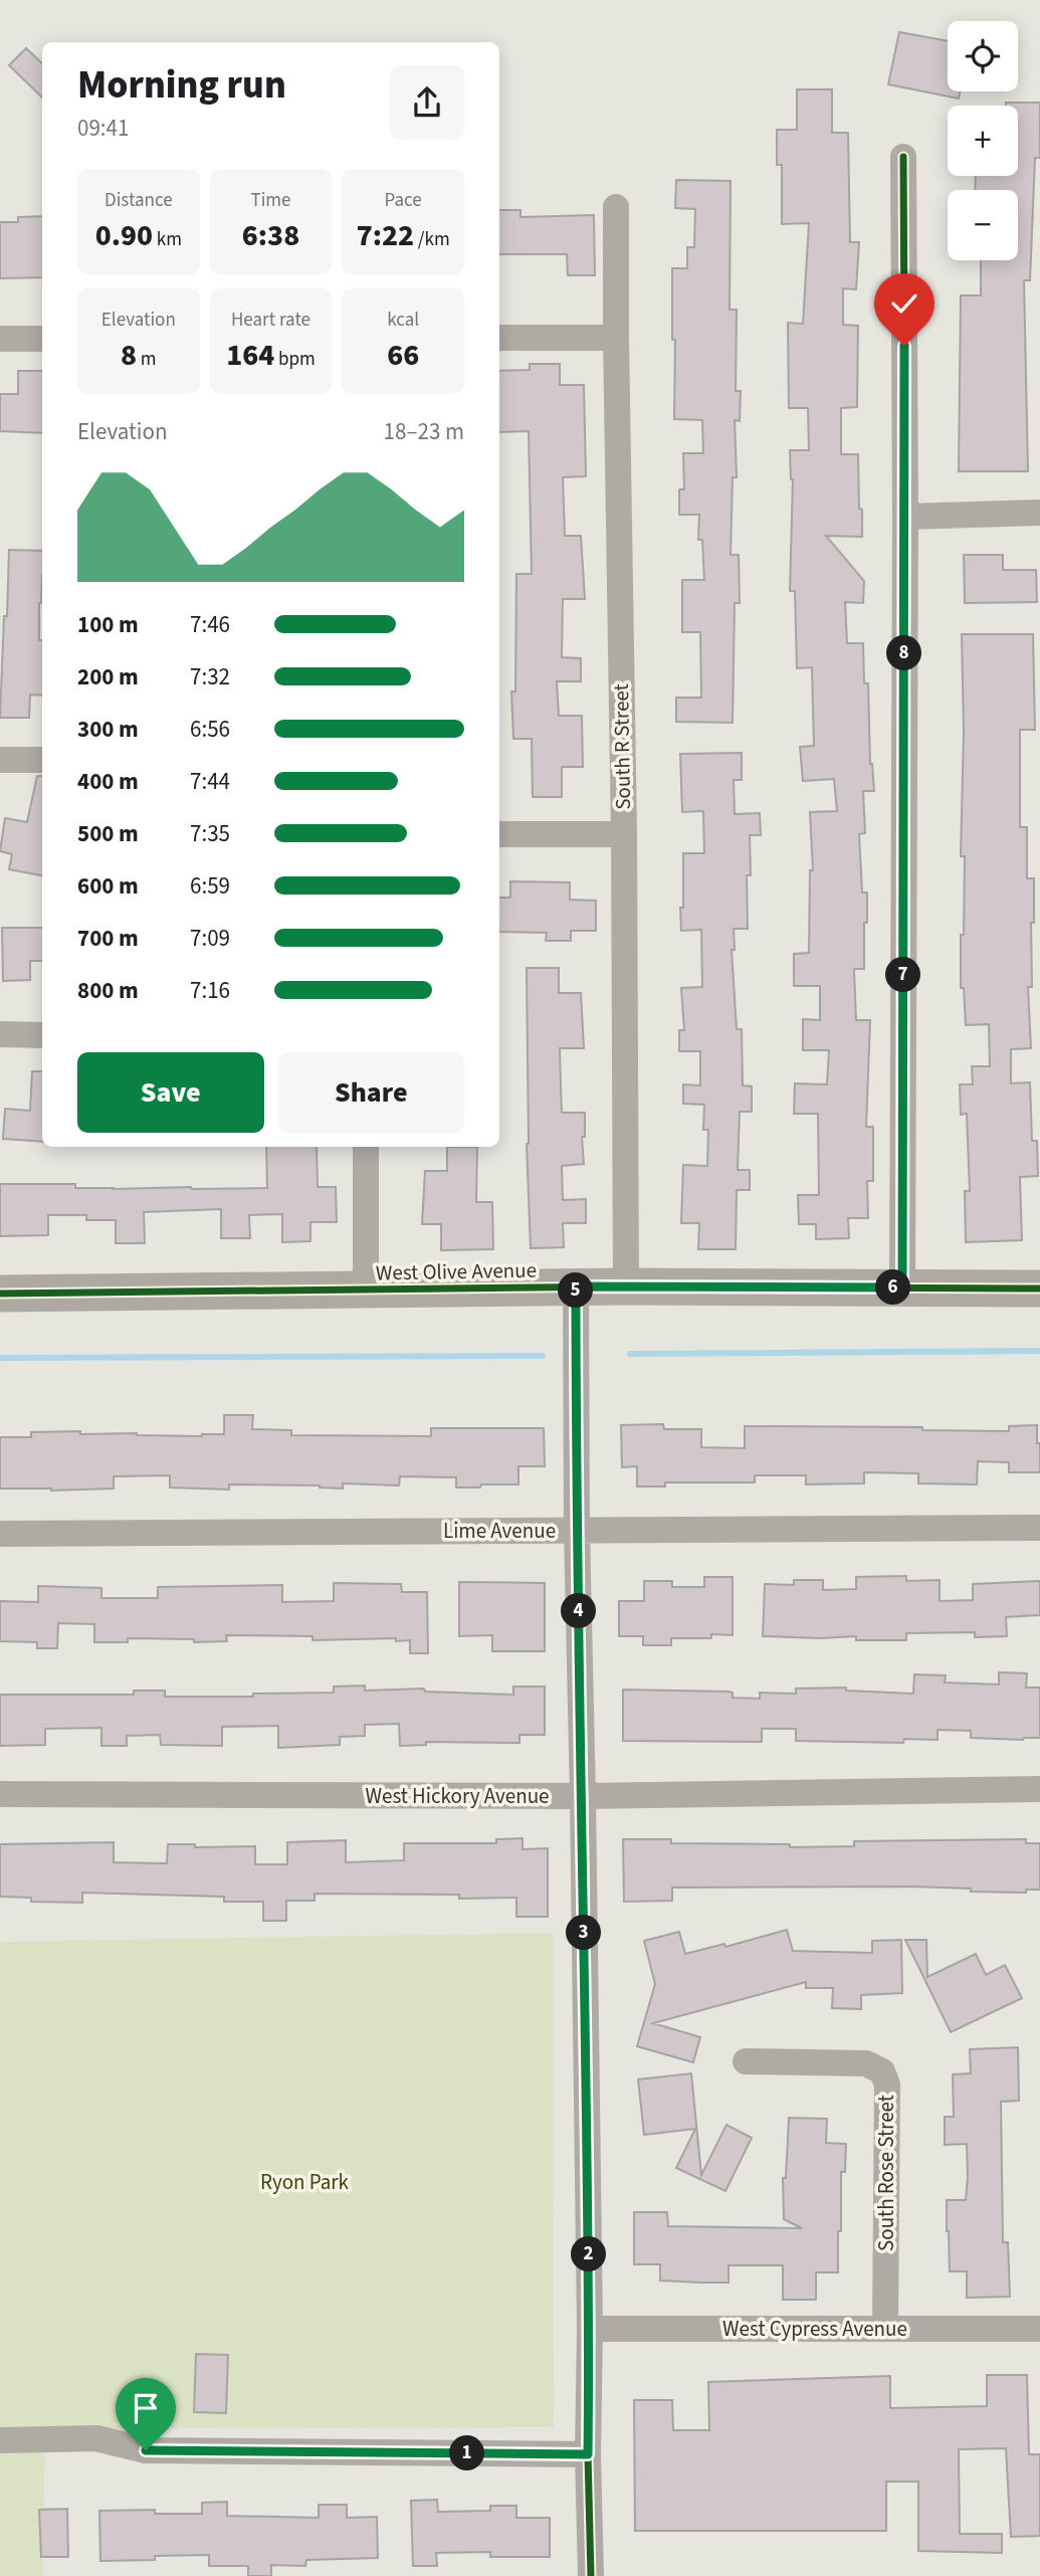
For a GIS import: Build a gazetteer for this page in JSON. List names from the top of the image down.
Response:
{
  "streets": {
    "street": [
      "South R Street",
      "West Olive Avenue",
      "Lime Avenue",
      "West Hickory Avenue",
      "South Rose Street",
      "West Cypress Avenue"
    ]
  },
  "crossings": [
    ["South R Street", "West Olive Avenue"],
    ["South Rose Street", "West Cypress Avenue"]
  ],
  "parks": ["Ryon Park"],
  "page": {
    "map_buttons": ["+", "−"],
    "heading": ["Morning run", "09:41"],
    "stats": [
      ["Distance", "0.90 km"],
      ["Time", "6:38"],
      ["Pace", "7:22 /km"],
      ["Elevation", "8 m"],
      ["Heart rate", "164 bpm"],
      ["kcal", "66"]
    ],
    "chart": ["Elevation", "18–23 m"],
    "list": [
      {
        "name": "100 m",
        "note": "7:46"
      },
      {
        "name": "200 m",
        "note": "7:32"
      },
      {
        "name": "300 m",
        "note": "6:56"
      },
      {
        "name": "400 m",
        "note": "7:44"
      },
      {
        "name": "500 m",
        "note": "7:35"
      },
      {
        "name": "600 m",
        "note": "6:59"
      },
      {
        "name": "700 m",
        "note": "7:09"
      },
      {
        "name": "800 m",
        "note": "7:16"
      }
    ],
    "pins": [
      "8",
      "7",
      "6",
      "5",
      "4",
      "3",
      "2",
      "1"
    ],
    "buttons": ["Save", "Share"]
  }
}
